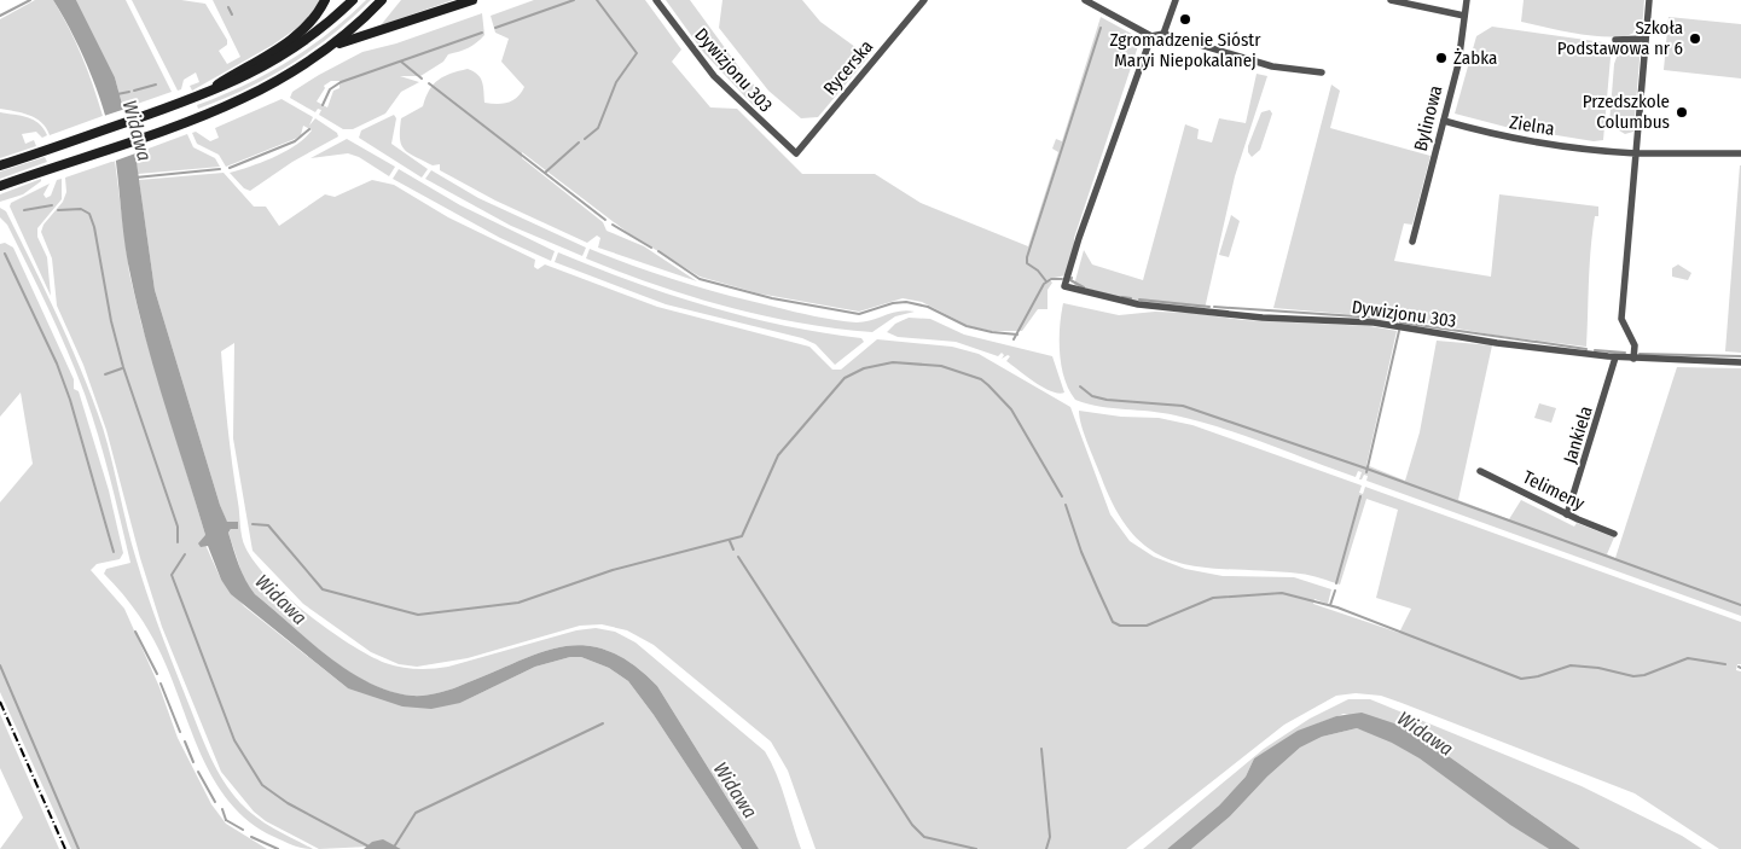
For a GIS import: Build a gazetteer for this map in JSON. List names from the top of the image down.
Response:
{
  "streets": {
    "street": [
      "Rycerska",
      "Dywizjonu 303",
      "Bylinowa",
      "Zielna",
      "Jankiela",
      "Telimeny"
    ]
  },
  "crossings": [
    ["Rycerska", "Dywizjonu 303"],
    ["Dywizjonu 303", "Jankiela"],
    ["Bylinowa", "Zielna"],
    ["Jankiela", "Telimeny"]
  ],
  "water": ["Widawa"],
  "places": [
    "Zgromadzenie Sióstr Maryi Niepokalanej",
    "Szkoła Podstawowa nr 6",
    "Żabka",
    "Przedszkole Columbus"
  ]
}
